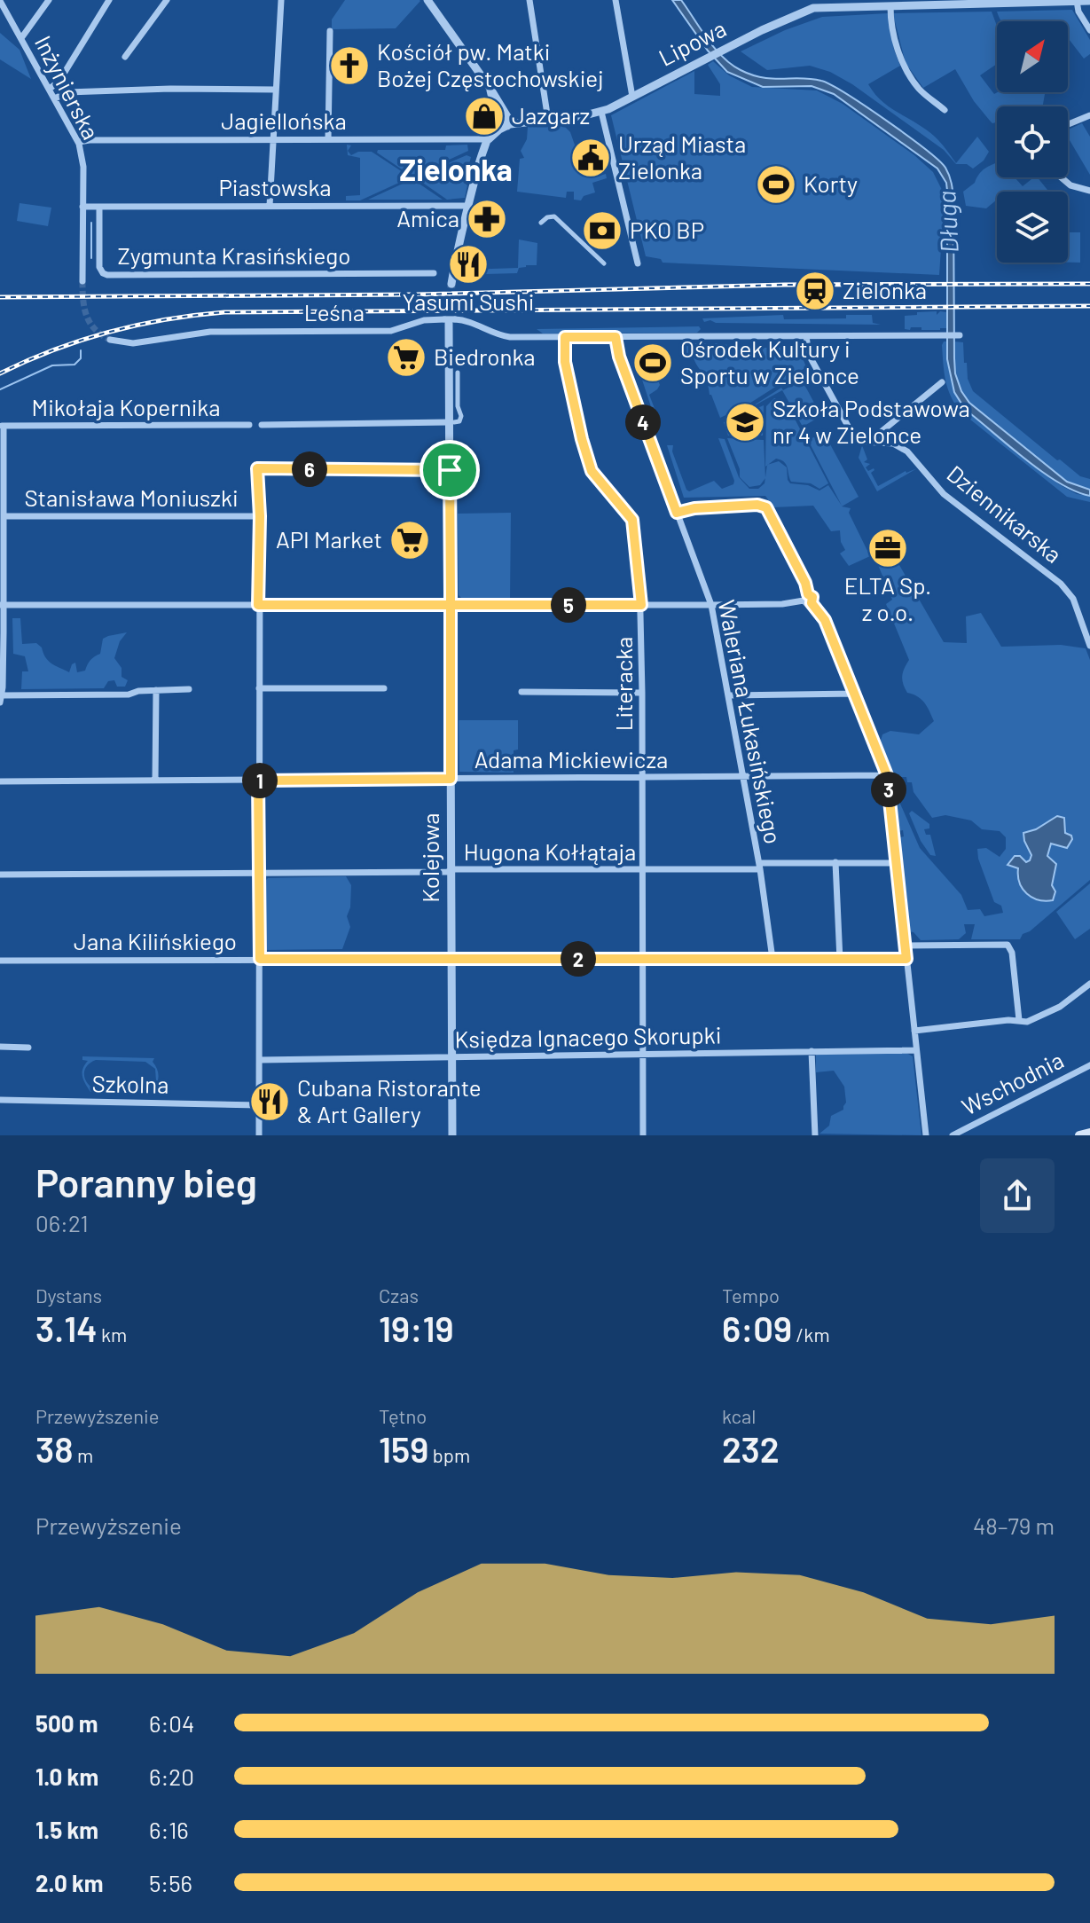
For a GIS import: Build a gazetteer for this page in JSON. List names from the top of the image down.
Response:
{
  "streets": {
    "street": [
      "Lipowa",
      "Inżynierska",
      "Jagiellońska",
      "Piastowska",
      "Zygmunta Krasińskiego",
      "Leśna",
      "Mikołaja Kopernika",
      "Stanisława Moniuszki",
      "Dziennikarska",
      "Literacka",
      "Waleriana Łukasińskiego",
      "Adama Mickiewicza",
      "Hugona Kołłątaja",
      "Kolejowa",
      "Jana Kilińskiego",
      "Księdza Ignacego Skorupki",
      "Wschodnia",
      "Szkolna"
    ]
  },
  "crossings": [
    ["Inżynierska", "Jagiellońska"],
    ["Inżynierska", "Piastowska"],
    ["Piastowska", "Zygmunta Krasińskiego"],
    ["Leśna", "Kolejowa"],
    ["Literacka", "Adama Mickiewicza"],
    ["Literacka", "Hugona Kołłątaja"],
    ["Literacka", "Jana Kilińskiego"],
    ["Literacka", "Księdza Ignacego Skorupki"],
    ["Waleriana Łukasińskiego", "Adama Mickiewicza"],
    ["Waleriana Łukasińskiego", "Hugona Kołłątaja"],
    ["Waleriana Łukasińskiego", "Jana Kilińskiego"],
    ["Adama Mickiewicza", "Kolejowa"],
    ["Hugona Kołłątaja", "Kolejowa"],
    ["Kolejowa", "Jana Kilińskiego"],
    ["Kolejowa", "Księdza Ignacego Skorupki"]
  ],
  "districts": ["Zielonka"],
  "water": ["Długa"],
  "places": {
    "church": ["Kościół pw. Matki Bożej Częstochowskiej"],
    "shop": ["Jazgarz"],
    "public building": ["Urząd Miasta Zielonka"],
    "sports": ["Korty", "Ośrodek Kultury i Sportu w Zielonce"],
    "pharmacy": ["Amica"],
    "bank": ["PKO BP"],
    "restaurant": ["Yasumi Sushi", "Cubana Ristorante & Art Gallery"],
    "station": ["Zielonka"],
    "supermarket": ["Biedronka", "API Market"],
    "school or university": ["Szkoła Podstawowa nr 4 w Zielonce"],
    "office": ["ELTA Sp. z o.o."]
  },
  "north": "top right",
  "page": {
    "pins": [
      "4",
      "6",
      "5",
      "1",
      "3",
      "2"
    ],
    "heading": ["Poranny bieg", "06:21"],
    "stats": [
      ["Dystans", "3.14 km"],
      ["Czas", "19:19"],
      ["Tempo", "6:09 /km"],
      ["Przewyższenie", "38 m"],
      ["Tętno", "159 bpm"],
      ["kcal", "232"]
    ],
    "chart": ["Przewyższenie", "48–79 m"],
    "list": [
      {
        "name": "500 m",
        "note": "6:04"
      },
      {
        "name": "1.0 km",
        "note": "6:20"
      },
      {
        "name": "1.5 km",
        "note": "6:16"
      },
      {
        "name": "2.0 km",
        "note": "5:56"
      }
    ]
  }
}
